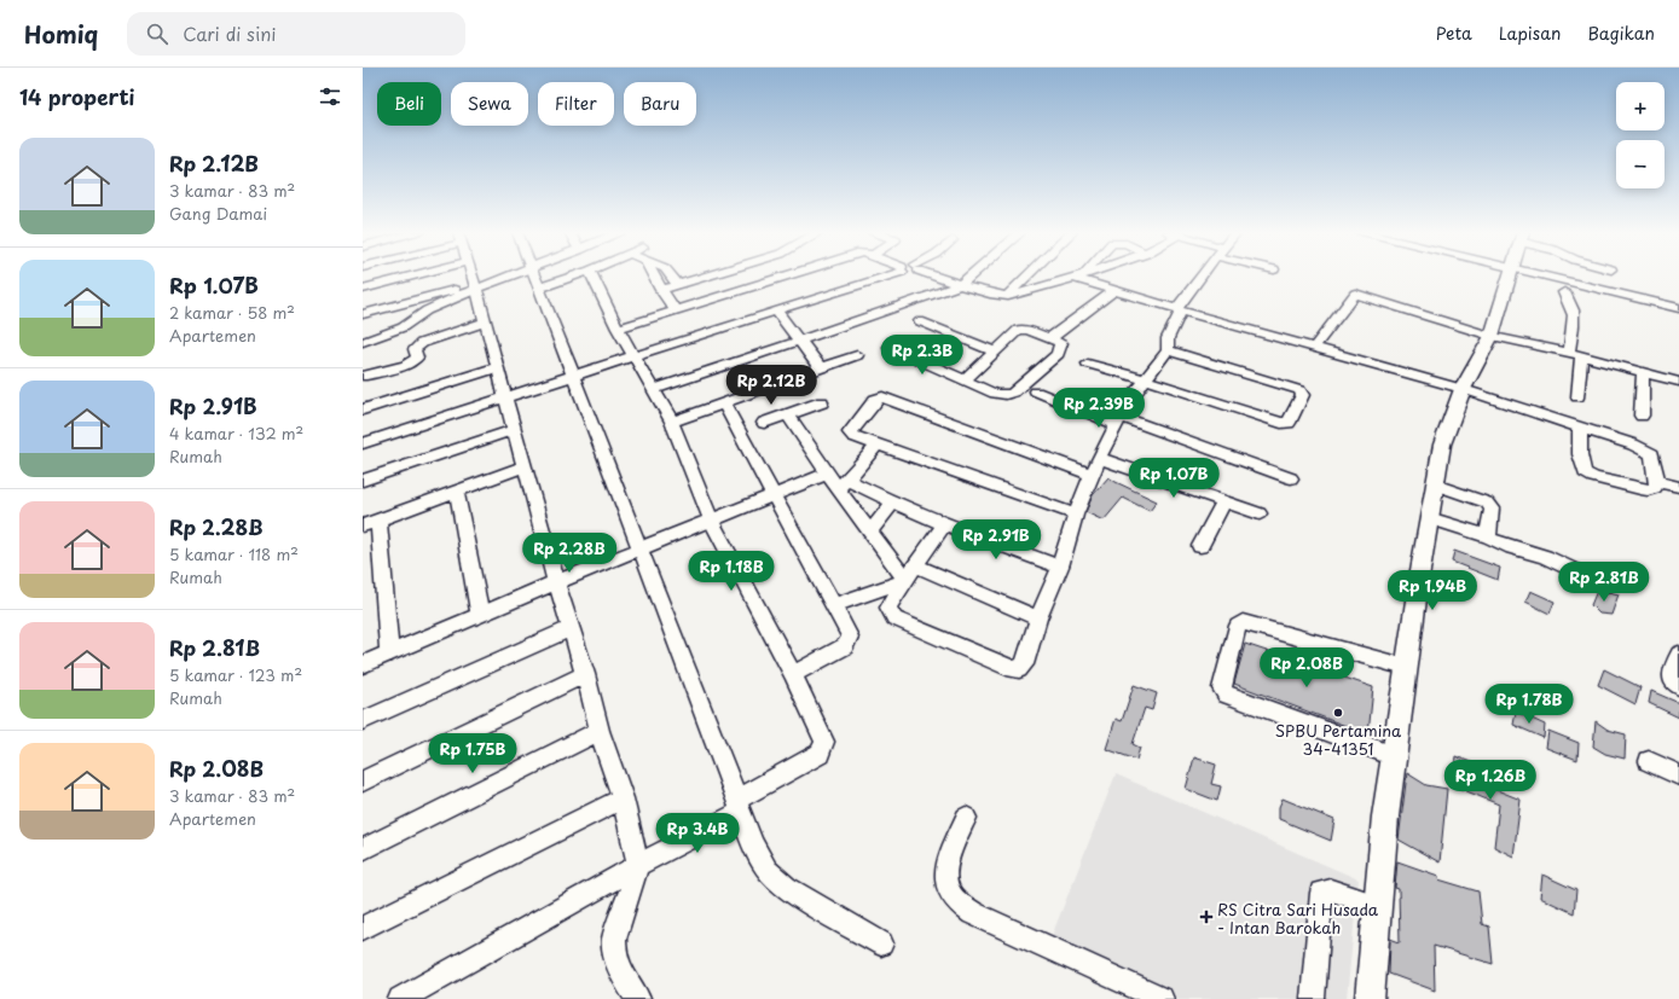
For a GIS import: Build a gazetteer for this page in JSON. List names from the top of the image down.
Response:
{
  "places": {
    "other": ["SPBU Pertamina 34-41351"],
    "health": ["RS Citra Sari Husada - Intan Barokah"]
  },
  "page": {
    "header": "Homiq",
    "search": "Cari di sini",
    "nav": ["Peta", "Lapisan", "Bagikan"],
    "heading": "14 properti",
    "map_buttons": ["+", "−"],
    "chip": [
      "Beli",
      "Sewa",
      "Filter",
      "Baru"
    ],
    "list": [
      {
        "name": "Rp 2.12B",
        "note": "3 kamar · 83 m² · Gang Damai"
      },
      {
        "name": "Rp 1.07B",
        "note": "2 kamar · 58 m² · Apartemen"
      },
      {
        "name": "Rp 2.91B",
        "note": "4 kamar · 132 m² · Rumah"
      },
      {
        "name": "Rp 2.28B",
        "note": "5 kamar · 118 m² · Rumah"
      },
      {
        "name": "Rp 2.81B",
        "note": "5 kamar · 123 m² · Rumah"
      },
      {
        "name": "Rp 2.08B",
        "note": "3 kamar · 83 m² · Apartemen"
      }
    ],
    "price": [
      "Rp 2.3B",
      "Rp 2.12B",
      "Rp 2.39B",
      "Rp 1.07B",
      "Rp 2.91B",
      "Rp 2.28B",
      "Rp 1.18B",
      "Rp 2.81B",
      "Rp 1.94B",
      "Rp 2.08B",
      "Rp 1.78B",
      "Rp 1.75B",
      "Rp 1.26B",
      "Rp 3.4B"
    ]
  }
}
